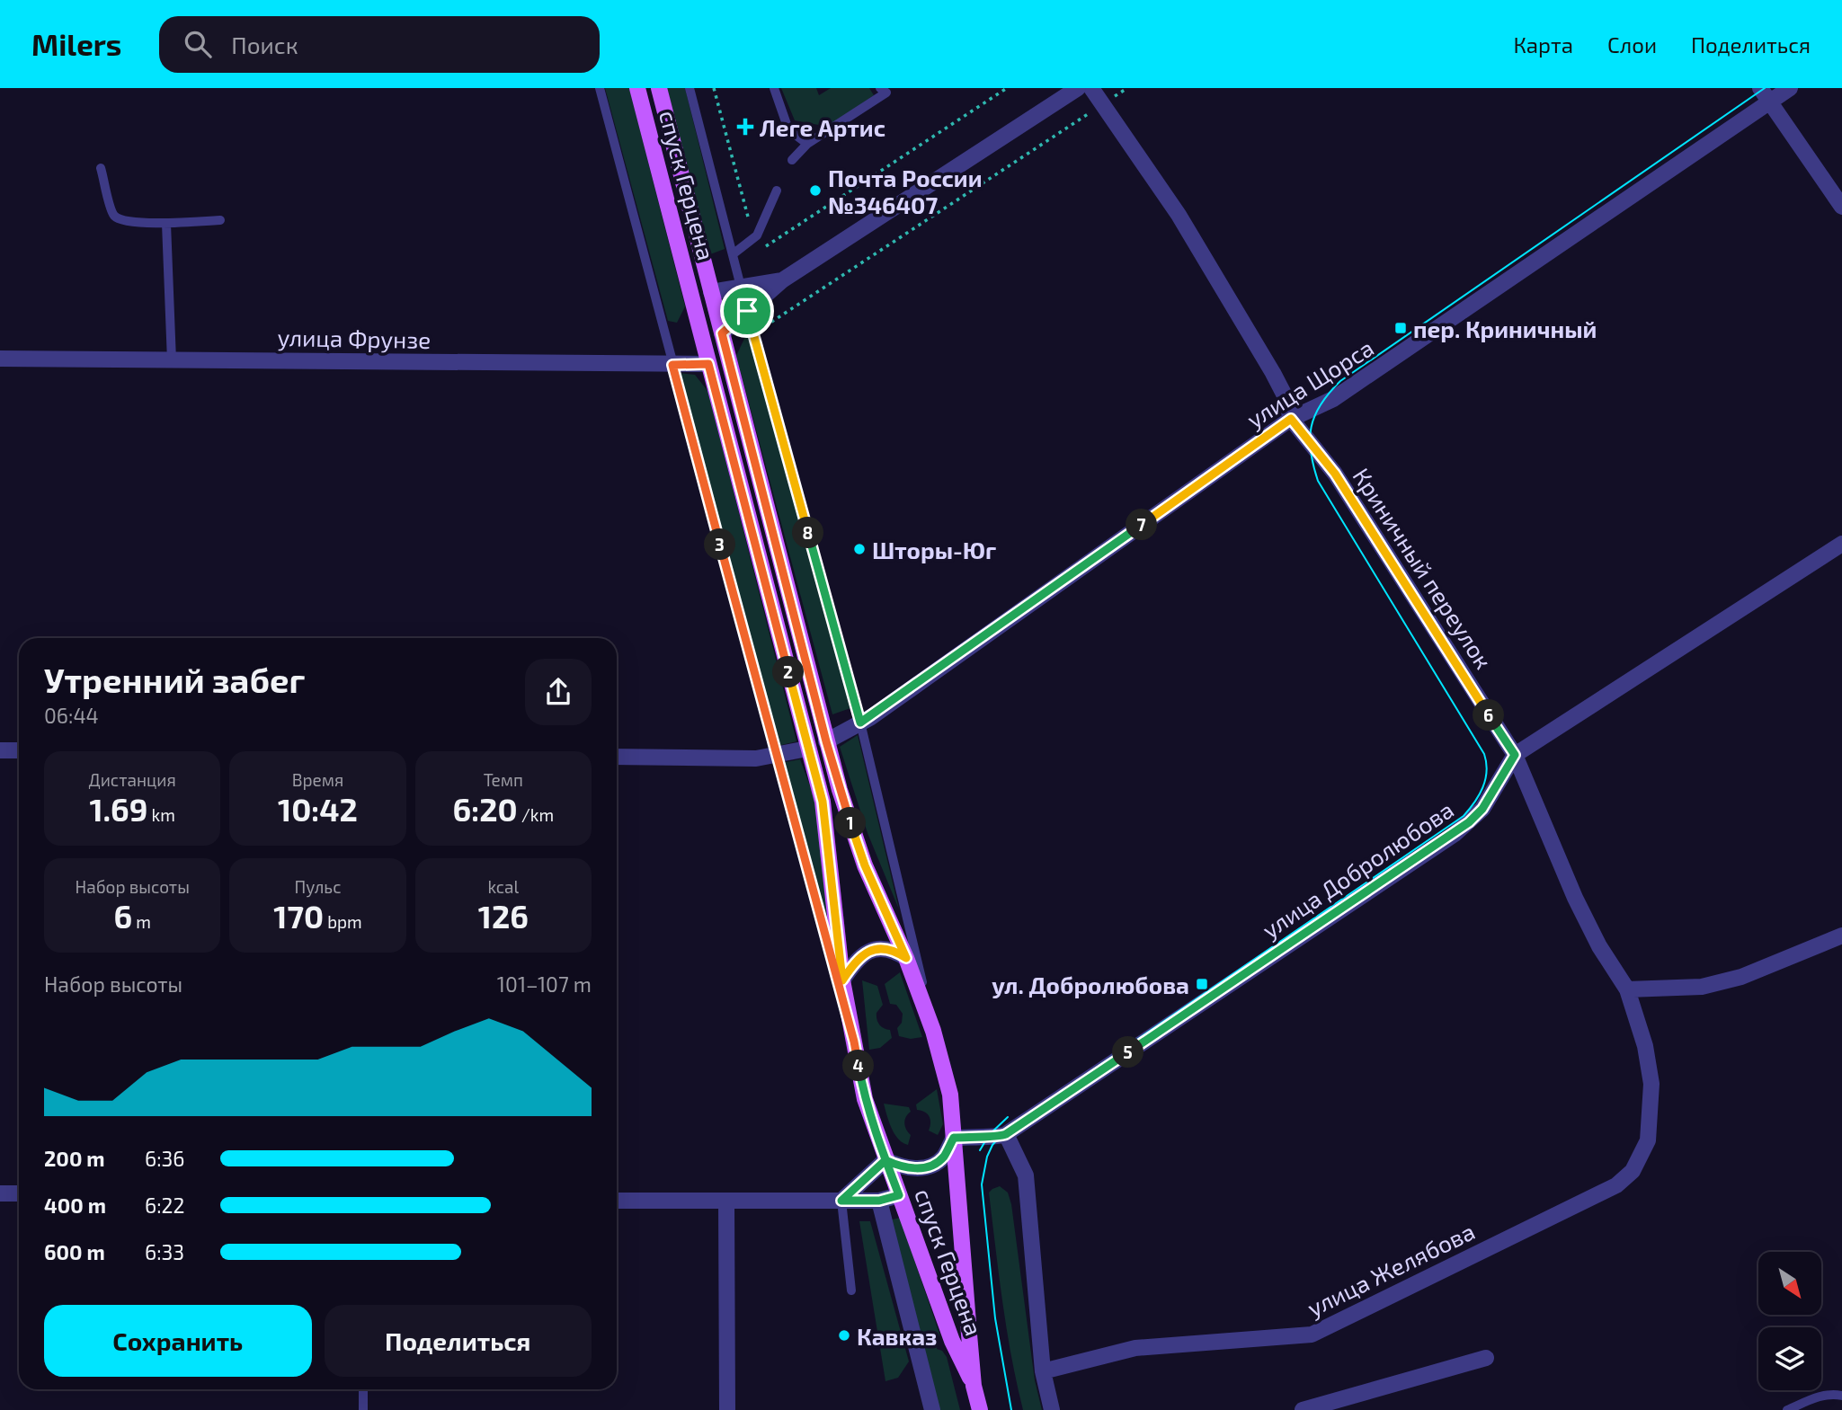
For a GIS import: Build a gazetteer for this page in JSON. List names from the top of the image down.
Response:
{
  "streets": {
    "main road": ["спуск Герцена"],
    "street": [
      "улица Фрунзе",
      "улица Щорса",
      "Криничный переулок",
      "улица Добролюбова",
      "улица Желябова"
    ]
  },
  "crossings": [
    ["спуск Герцена", "улица Фрунзе"],
    ["спуск Герцена", "улица Щорса"],
    ["улица Щорса", "Криничный переулок"],
    ["Криничный переулок", "улица Добролюбова"],
    ["Криничный переулок", "улица Желябова"]
  ],
  "places": {
    "health": ["Леге Артис"],
    "other": ["Почта России №346407", "Шторы-Юг", "Кавказ"],
    "transit": ["пер. Криничный", "ул. Добролюбова"]
  },
  "north": "bottom right",
  "page": {
    "header": "Milers",
    "search": "Поиск",
    "nav": ["Карта", "Слои", "Поделиться"],
    "pins": [
      "7",
      "8",
      "3",
      "2",
      "6",
      "1",
      "5",
      "4"
    ],
    "heading": ["Утренний забег", "06:44"],
    "stats": [
      ["Дистанция", "1.69 km"],
      ["Время", "10:42"],
      ["Темп", "6:20 /km"],
      ["Набор высоты", "6 m"],
      ["Пульс", "170 bpm"],
      ["kcal", "126"]
    ],
    "chart": ["Набор высоты", "101–107 m"],
    "list": [
      {
        "name": "200 m",
        "note": "6:36"
      },
      {
        "name": "400 m",
        "note": "6:22"
      },
      {
        "name": "600 m",
        "note": "6:33"
      }
    ],
    "buttons": ["Сохранить", "Поделиться"]
  }
}
